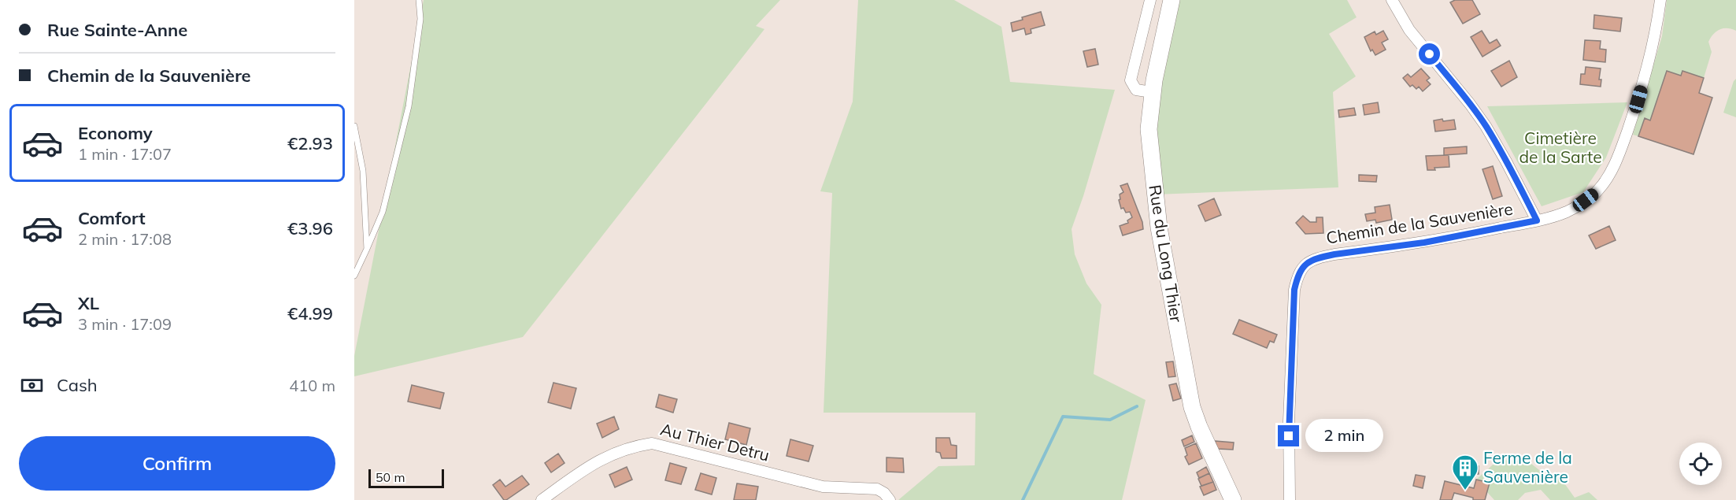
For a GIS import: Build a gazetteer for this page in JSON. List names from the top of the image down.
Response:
{
  "streets": {
    "main road": ["Rue du Long Thier"],
    "street": ["Chemin de la Sauvenière", "Au Thier Detru"]
  },
  "parks": ["Cimetière de la Sarte"],
  "places": {
    "building": ["Ferme de la Sauvenière"]
  },
  "scale_bar": "50 m",
  "page": {
    "banner": ["Rue Sainte-Anne", "Chemin de la Sauvenière"],
    "list": [
      {
        "name": "Economy",
        "note": "1 min · 17:07",
        "value": "€2.93"
      },
      {
        "name": "Comfort",
        "note": "2 min · 17:08",
        "value": "€3.96"
      },
      {
        "name": "XL",
        "note": "3 min · 17:09",
        "value": "€4.99"
      }
    ],
    "pay": ["Cash", "410 m"],
    "bubble": "2 min",
    "buttons": "Confirm",
    "scale": "50 m"
  }
}
